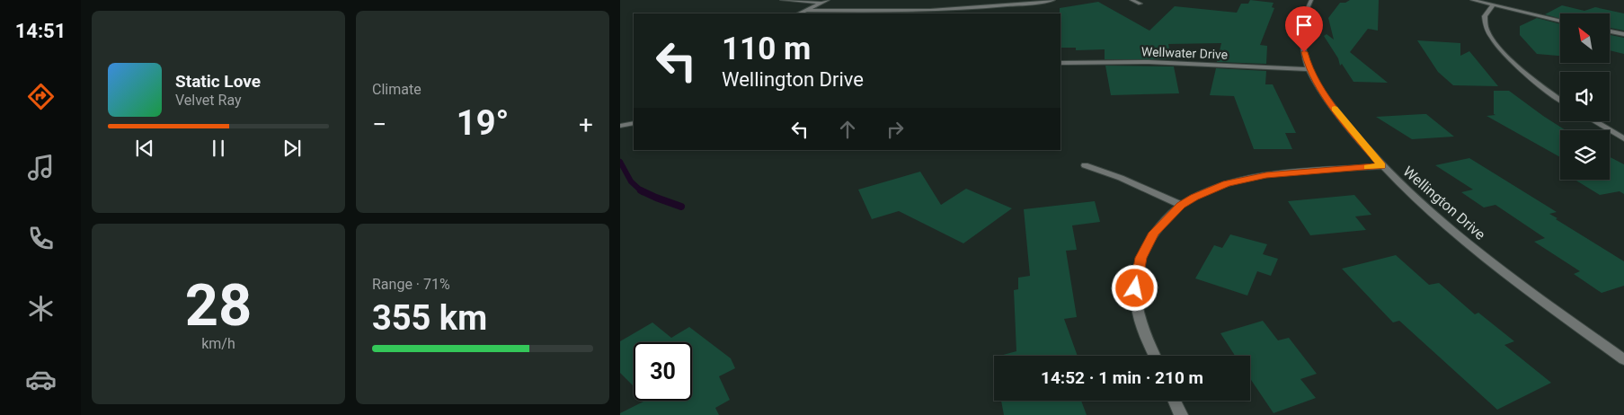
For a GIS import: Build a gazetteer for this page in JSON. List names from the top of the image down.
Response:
{
  "streets": {
    "street": ["Wellwater Drive", "Wellington Drive"]
  },
  "crossings": [
    ["Wellwater Drive", "Wellington Drive"]
  ],
  "north": "top left",
  "page": {
    "tabs": "14:51",
    "tile": [
      "Climate",
      ["28", "km/h"],
      ["Range · 71%", "355 km"]
    ],
    "turn": ["110 m", "Wellington Drive"],
    "song": ["Static Love", "Velvet Ray"],
    "heat": ["−", "19°", "+"],
    "limit": "30",
    "trip": "14:52 · 1 min · 210 m"
  }
}
